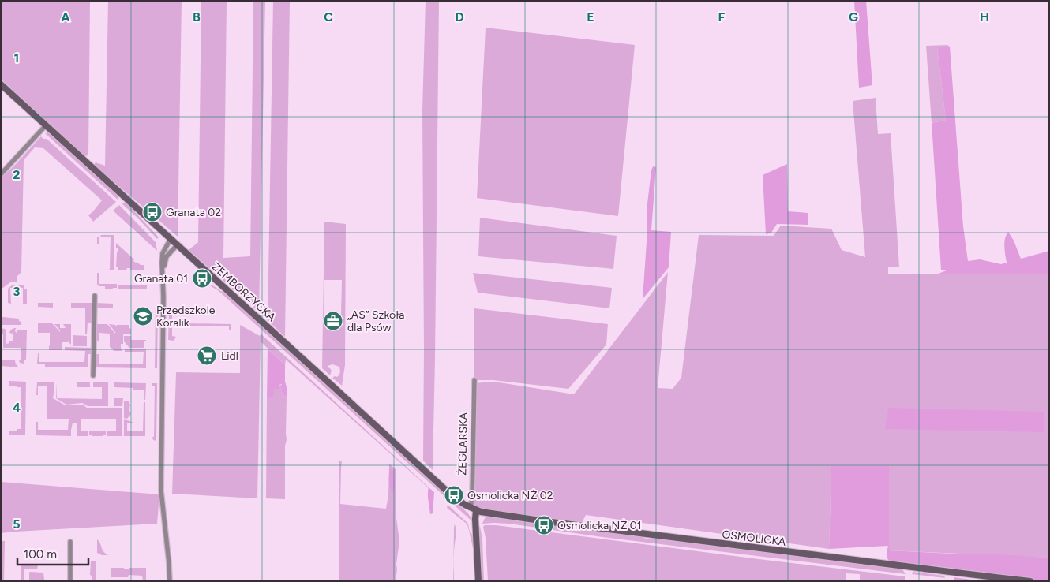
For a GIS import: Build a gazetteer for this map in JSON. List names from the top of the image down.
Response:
{
  "streets": {
    "street": ["ZEMBORZYCKA", "ŻEGLARSKA", "OSMOLICKA"]
  },
  "crossings": [
    ["ZEMBORZYCKA", "ŻEGLARSKA"],
    ["ZEMBORZYCKA", "OSMOLICKA"],
    ["ŻEGLARSKA", "OSMOLICKA"]
  ],
  "places": {
    "bus stop": [
      "Granata 02",
      "Granata 01",
      "Osmolicka NŻ 02",
      "Osmolicka NŻ 01"
    ],
    "school or university": ["Przedszkole Koralik"],
    "office": ["„AS” Szkoła dla Psów"],
    "supermarket": ["Lidl"]
  },
  "scale_bar": "100 m",
  "grid": {
    "columns": [
      "A",
      "B",
      "C",
      "D",
      "E",
      "F",
      "G",
      "H"
    ],
    "rows": [
      "1",
      "2",
      "3",
      "4",
      "5"
    ]
  }
}
